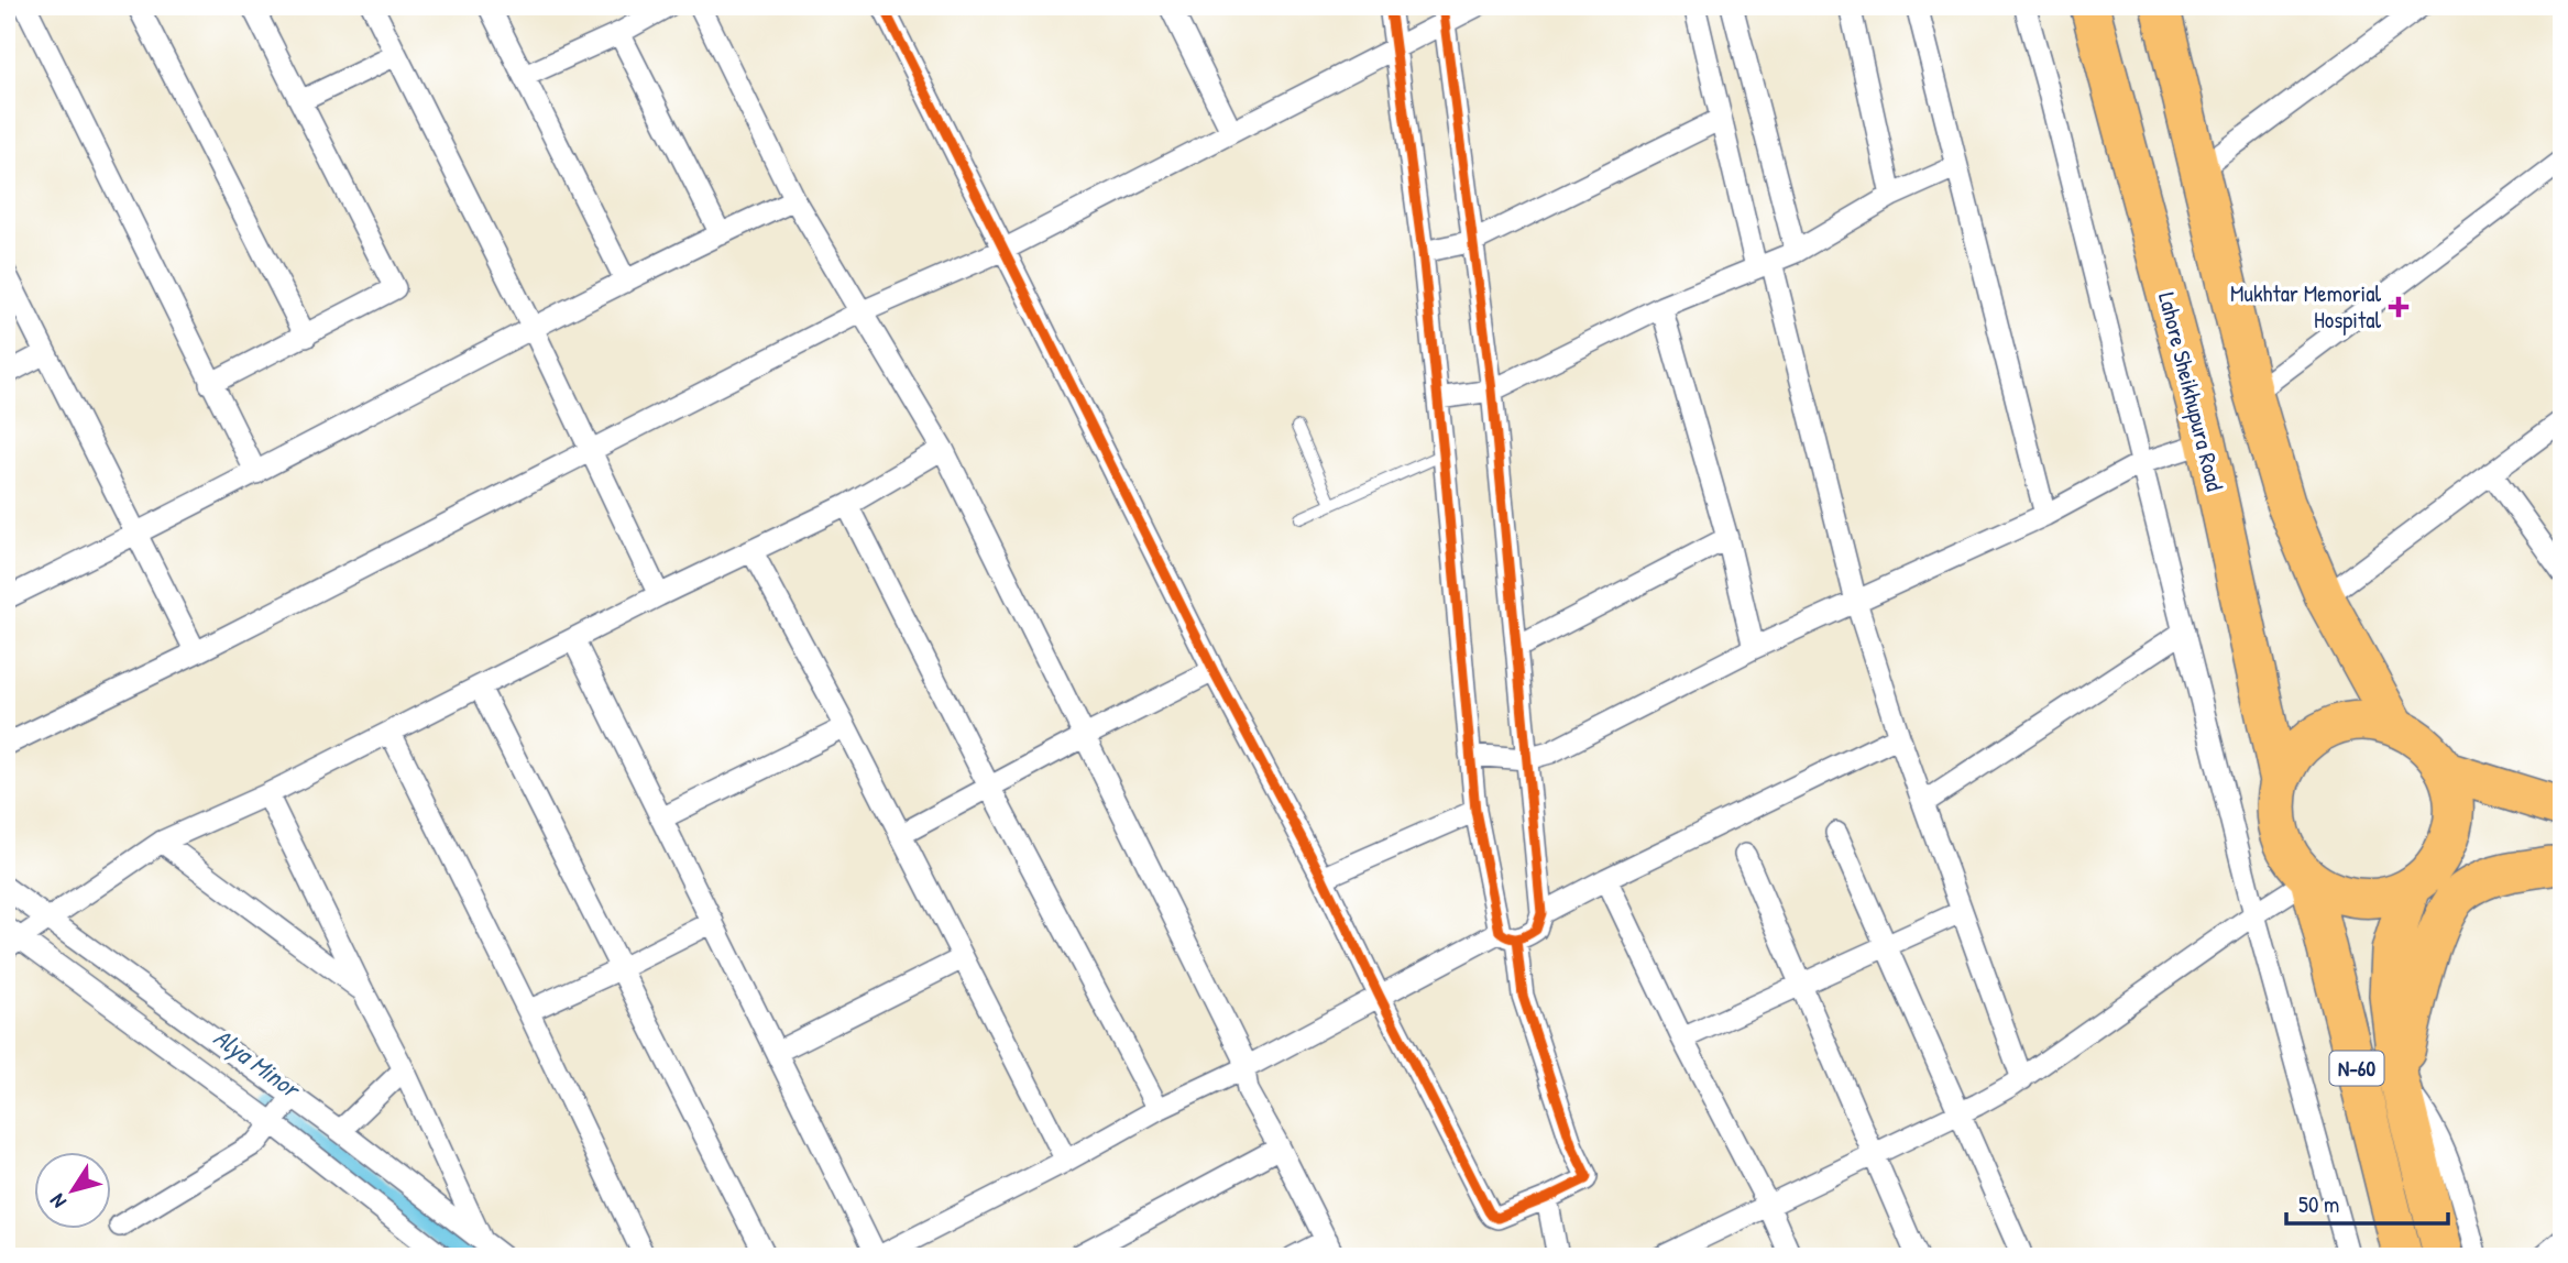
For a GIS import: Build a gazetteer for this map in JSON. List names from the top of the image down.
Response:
{
  "streets": {
    "highway": ["Lahore Sheikhupura Road", "N-60"]
  },
  "crossings": [
    ["Lahore Sheikhupura Road", "N-60"]
  ],
  "water": ["Alya Minor"],
  "places": {
    "health": ["Mukhtar Memorial Hospital"]
  },
  "scale_bar": "50 m",
  "north": "bottom left"
}
